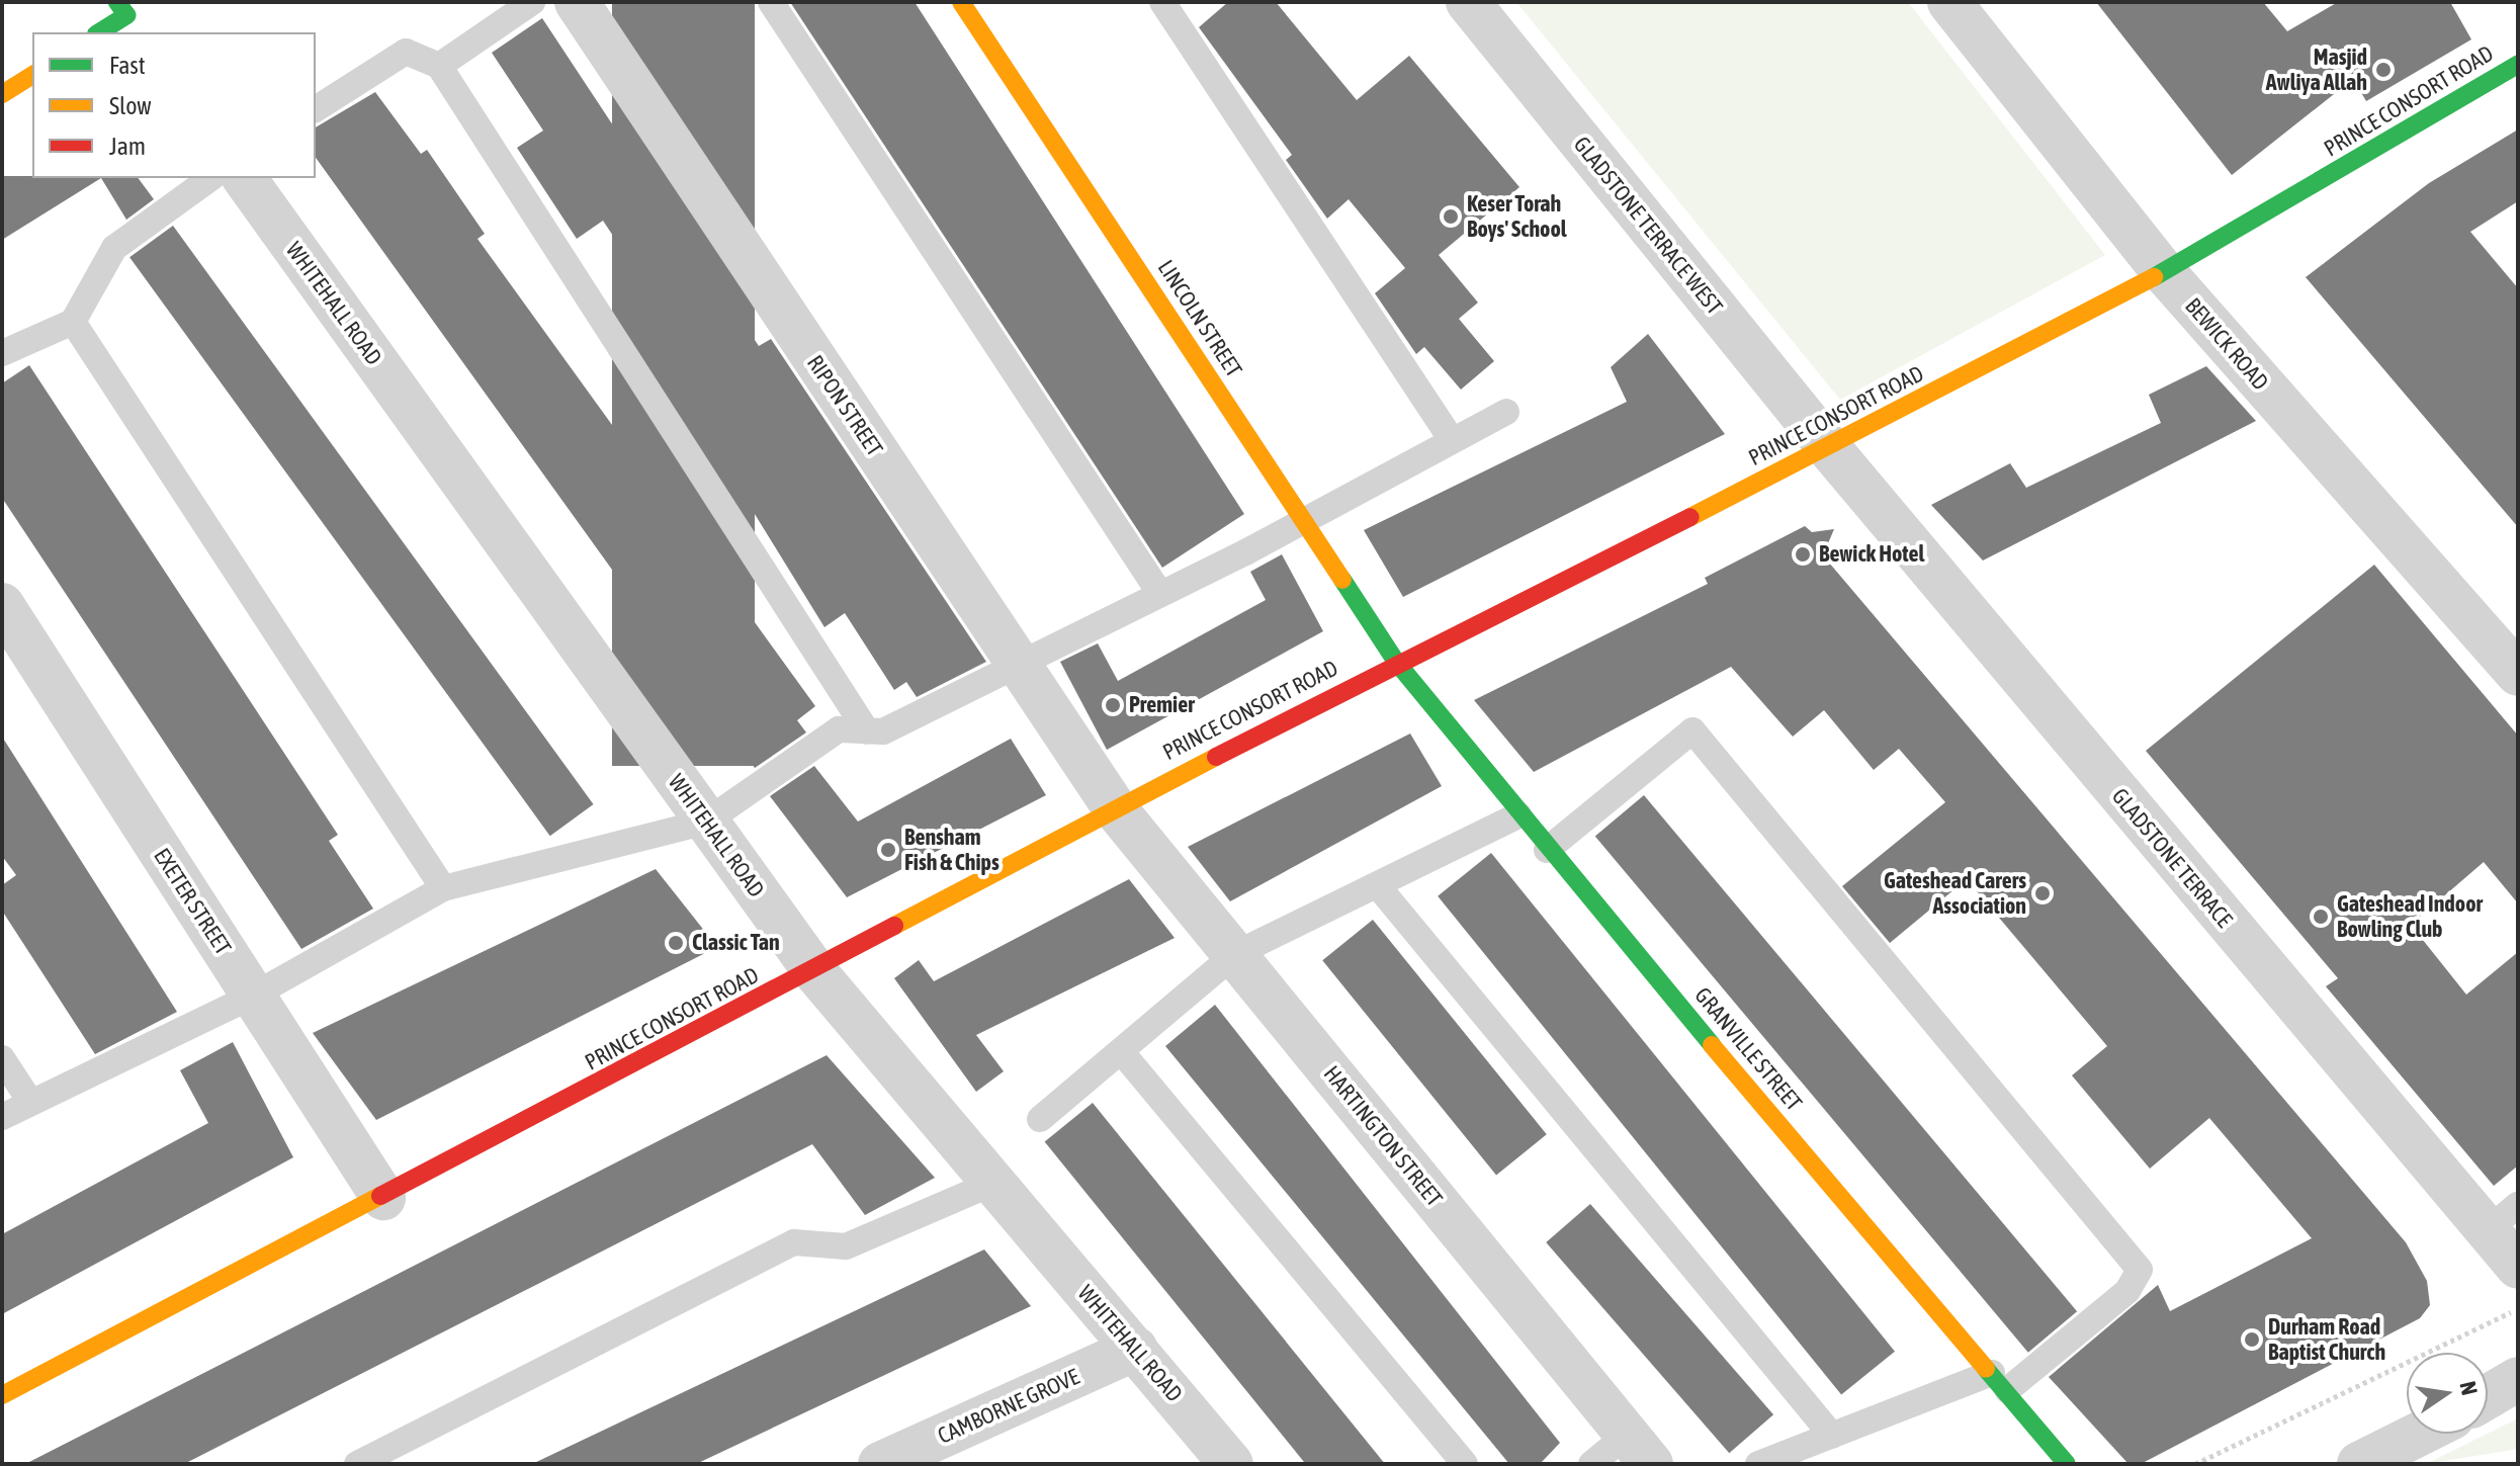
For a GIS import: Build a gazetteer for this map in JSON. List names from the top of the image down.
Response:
{
  "streets": {
    "street": [
      "PRINCE CONSORT ROAD",
      "GLADSTONE TERRACE WEST",
      "WHITEHALL ROAD",
      "LINCOLN STREET",
      "BEWICK ROAD",
      "RIPON STREET",
      "GLADSTONE TERRACE",
      "EXETER STREET",
      "GRANVILLE STREET",
      "HARTINGTON STREET",
      "CAMBORNE GROVE"
    ]
  },
  "crossings": [
    ["PRINCE CONSORT ROAD", "GLADSTONE TERRACE WEST"],
    ["PRINCE CONSORT ROAD", "WHITEHALL ROAD"],
    ["PRINCE CONSORT ROAD", "LINCOLN STREET"],
    ["PRINCE CONSORT ROAD", "BEWICK ROAD"],
    ["PRINCE CONSORT ROAD", "RIPON STREET"],
    ["PRINCE CONSORT ROAD", "GLADSTONE TERRACE"],
    ["PRINCE CONSORT ROAD", "EXETER STREET"],
    ["PRINCE CONSORT ROAD", "GRANVILLE STREET"],
    ["PRINCE CONSORT ROAD", "HARTINGTON STREET"],
    ["GLADSTONE TERRACE WEST", "GLADSTONE TERRACE"],
    ["WHITEHALL ROAD", "CAMBORNE GROVE"],
    ["LINCOLN STREET", "GRANVILLE STREET"],
    ["RIPON STREET", "HARTINGTON STREET"]
  ],
  "places": [
    "Masjid Awliya Allah",
    "Keser Torah Boys' School",
    "Bewick Hotel",
    "Premier",
    "Bensham Fish & Chips",
    "Gateshead Carers Association",
    "Gateshead Indoor Bowling Club",
    "Classic Tan",
    "Durham Road Baptist Church"
  ],
  "legend": ["Fast", "Slow", "Jam"],
  "north": "right"
}
